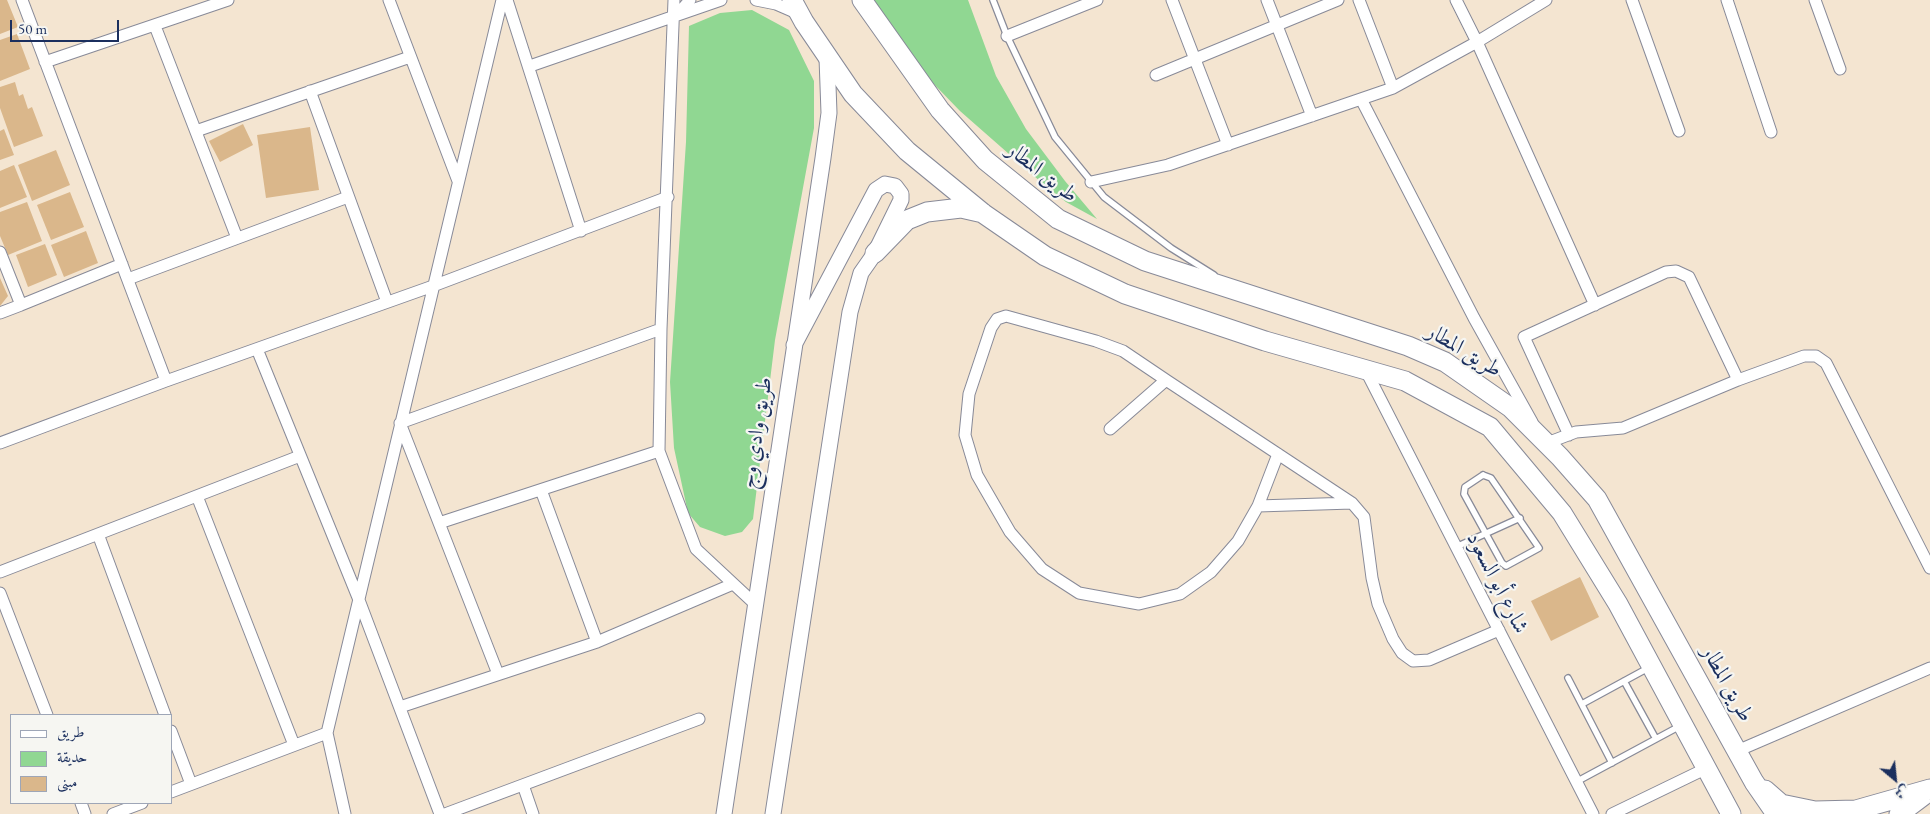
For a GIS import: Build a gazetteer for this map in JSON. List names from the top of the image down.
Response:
{
  "streets": {
    "main road": ["طريق المطار"],
    "street": ["طريق وادي وج", "شارع أبو السعود"]
  },
  "legend": ["طريق", "حديقة", "مبنى"],
  "scale_bar": "50 m",
  "north": "bottom right"
}
